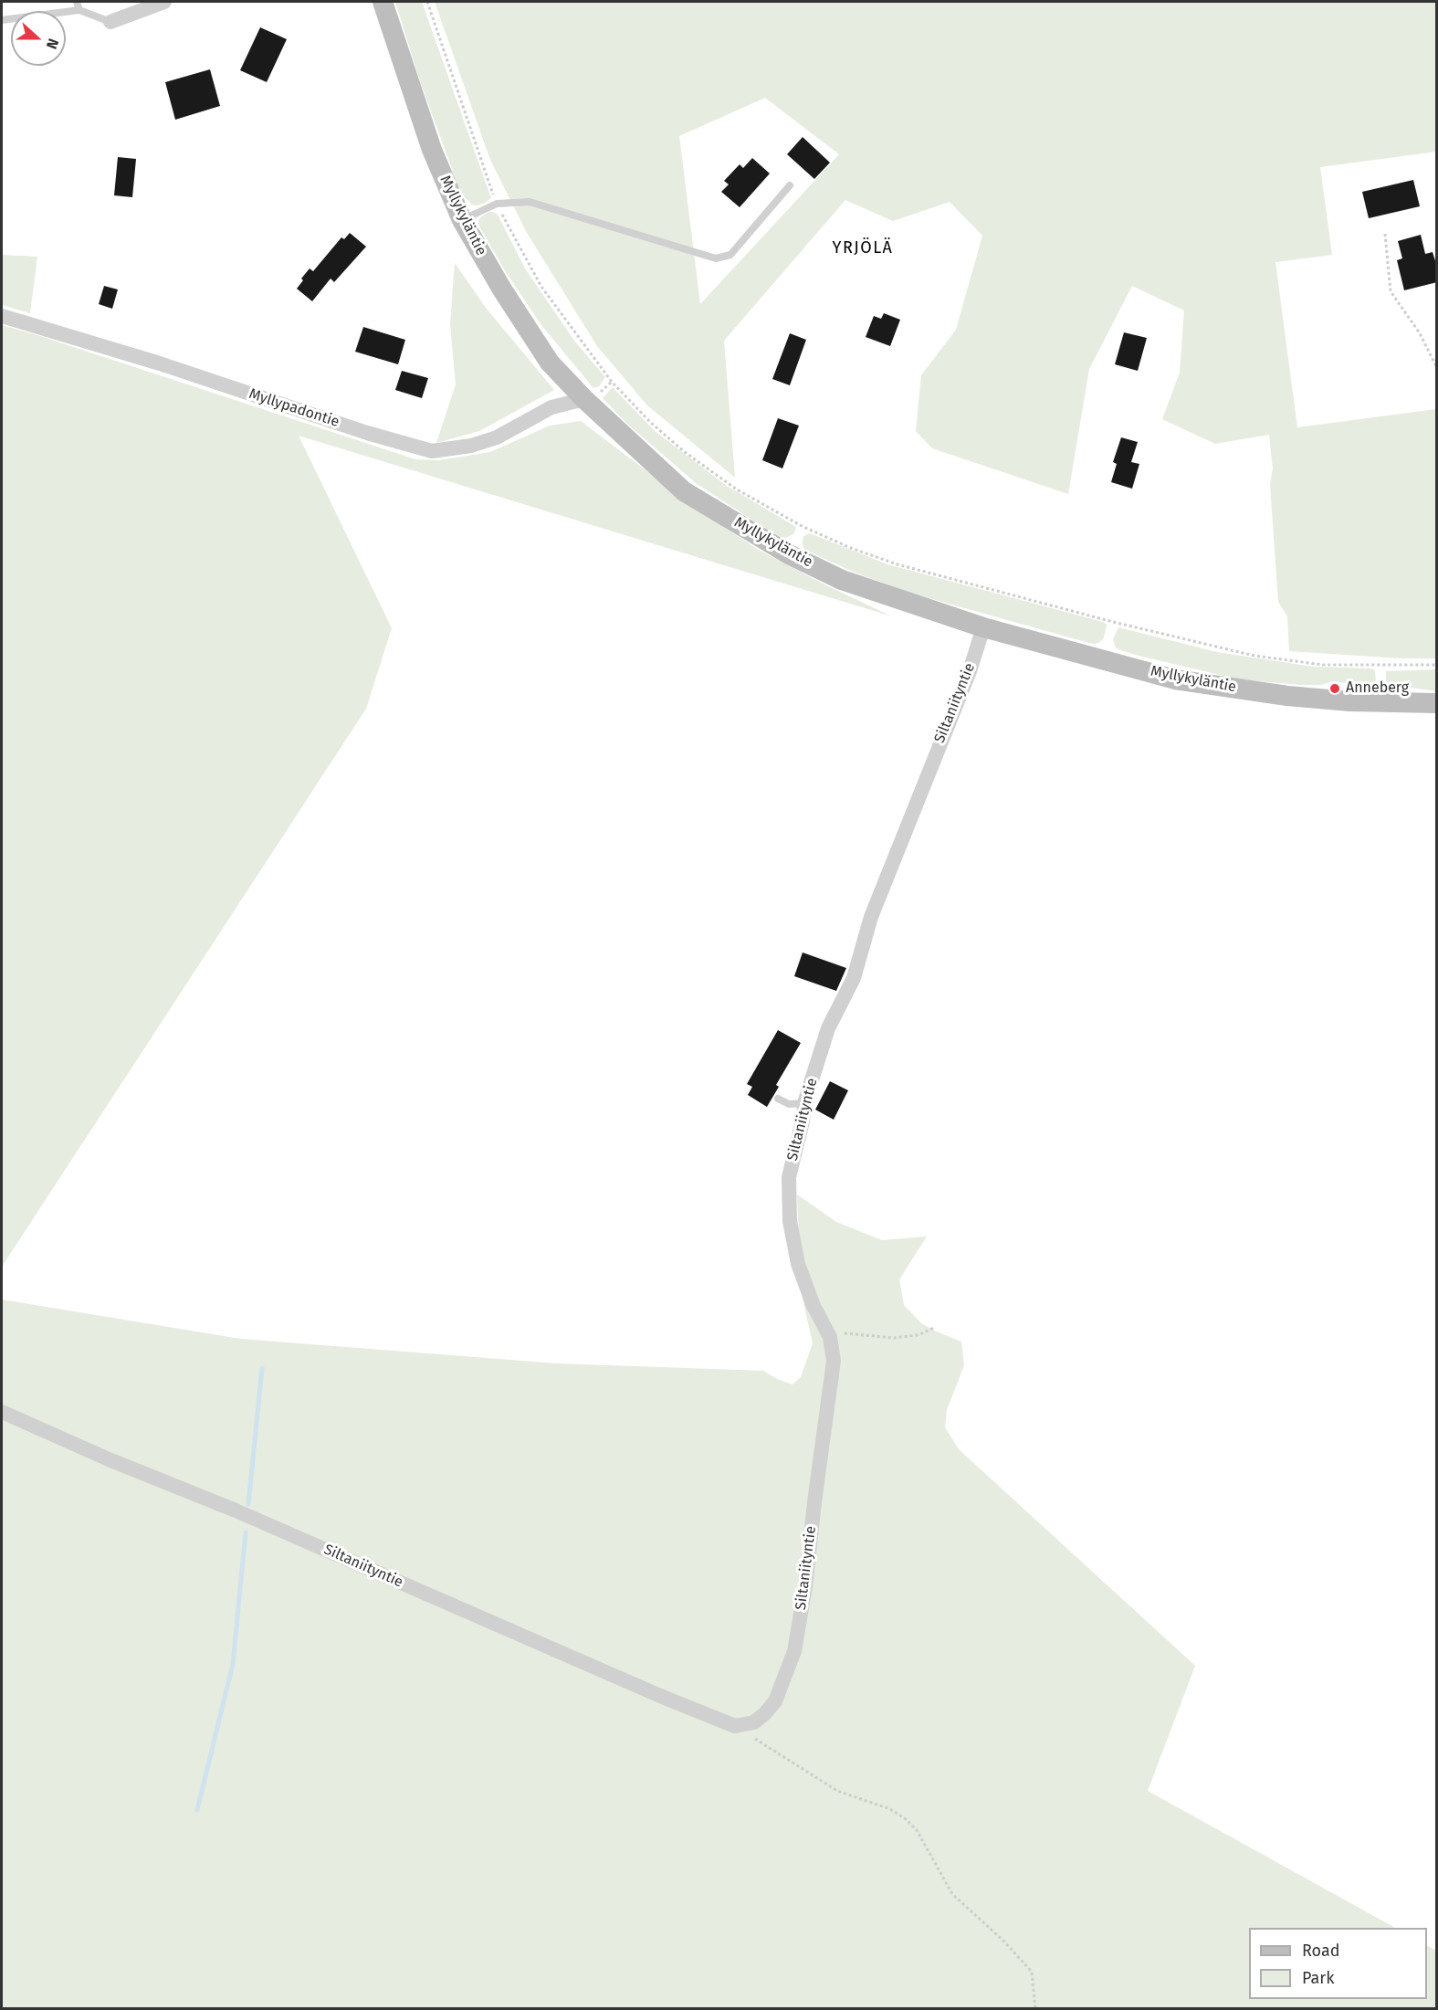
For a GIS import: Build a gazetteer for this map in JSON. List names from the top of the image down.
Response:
{
  "streets": {
    "main road": ["Myllykyläntie"],
    "street": ["Myllypadontie", "Siltaniityntie"]
  },
  "crossings": [
    ["Myllykyläntie", "Myllypadontie"],
    ["Myllykyläntie", "Siltaniityntie"]
  ],
  "districts": ["YRJÖLÄ"],
  "places": ["Anneberg"],
  "legend": ["Road", "Park"],
  "north": "right"
}
